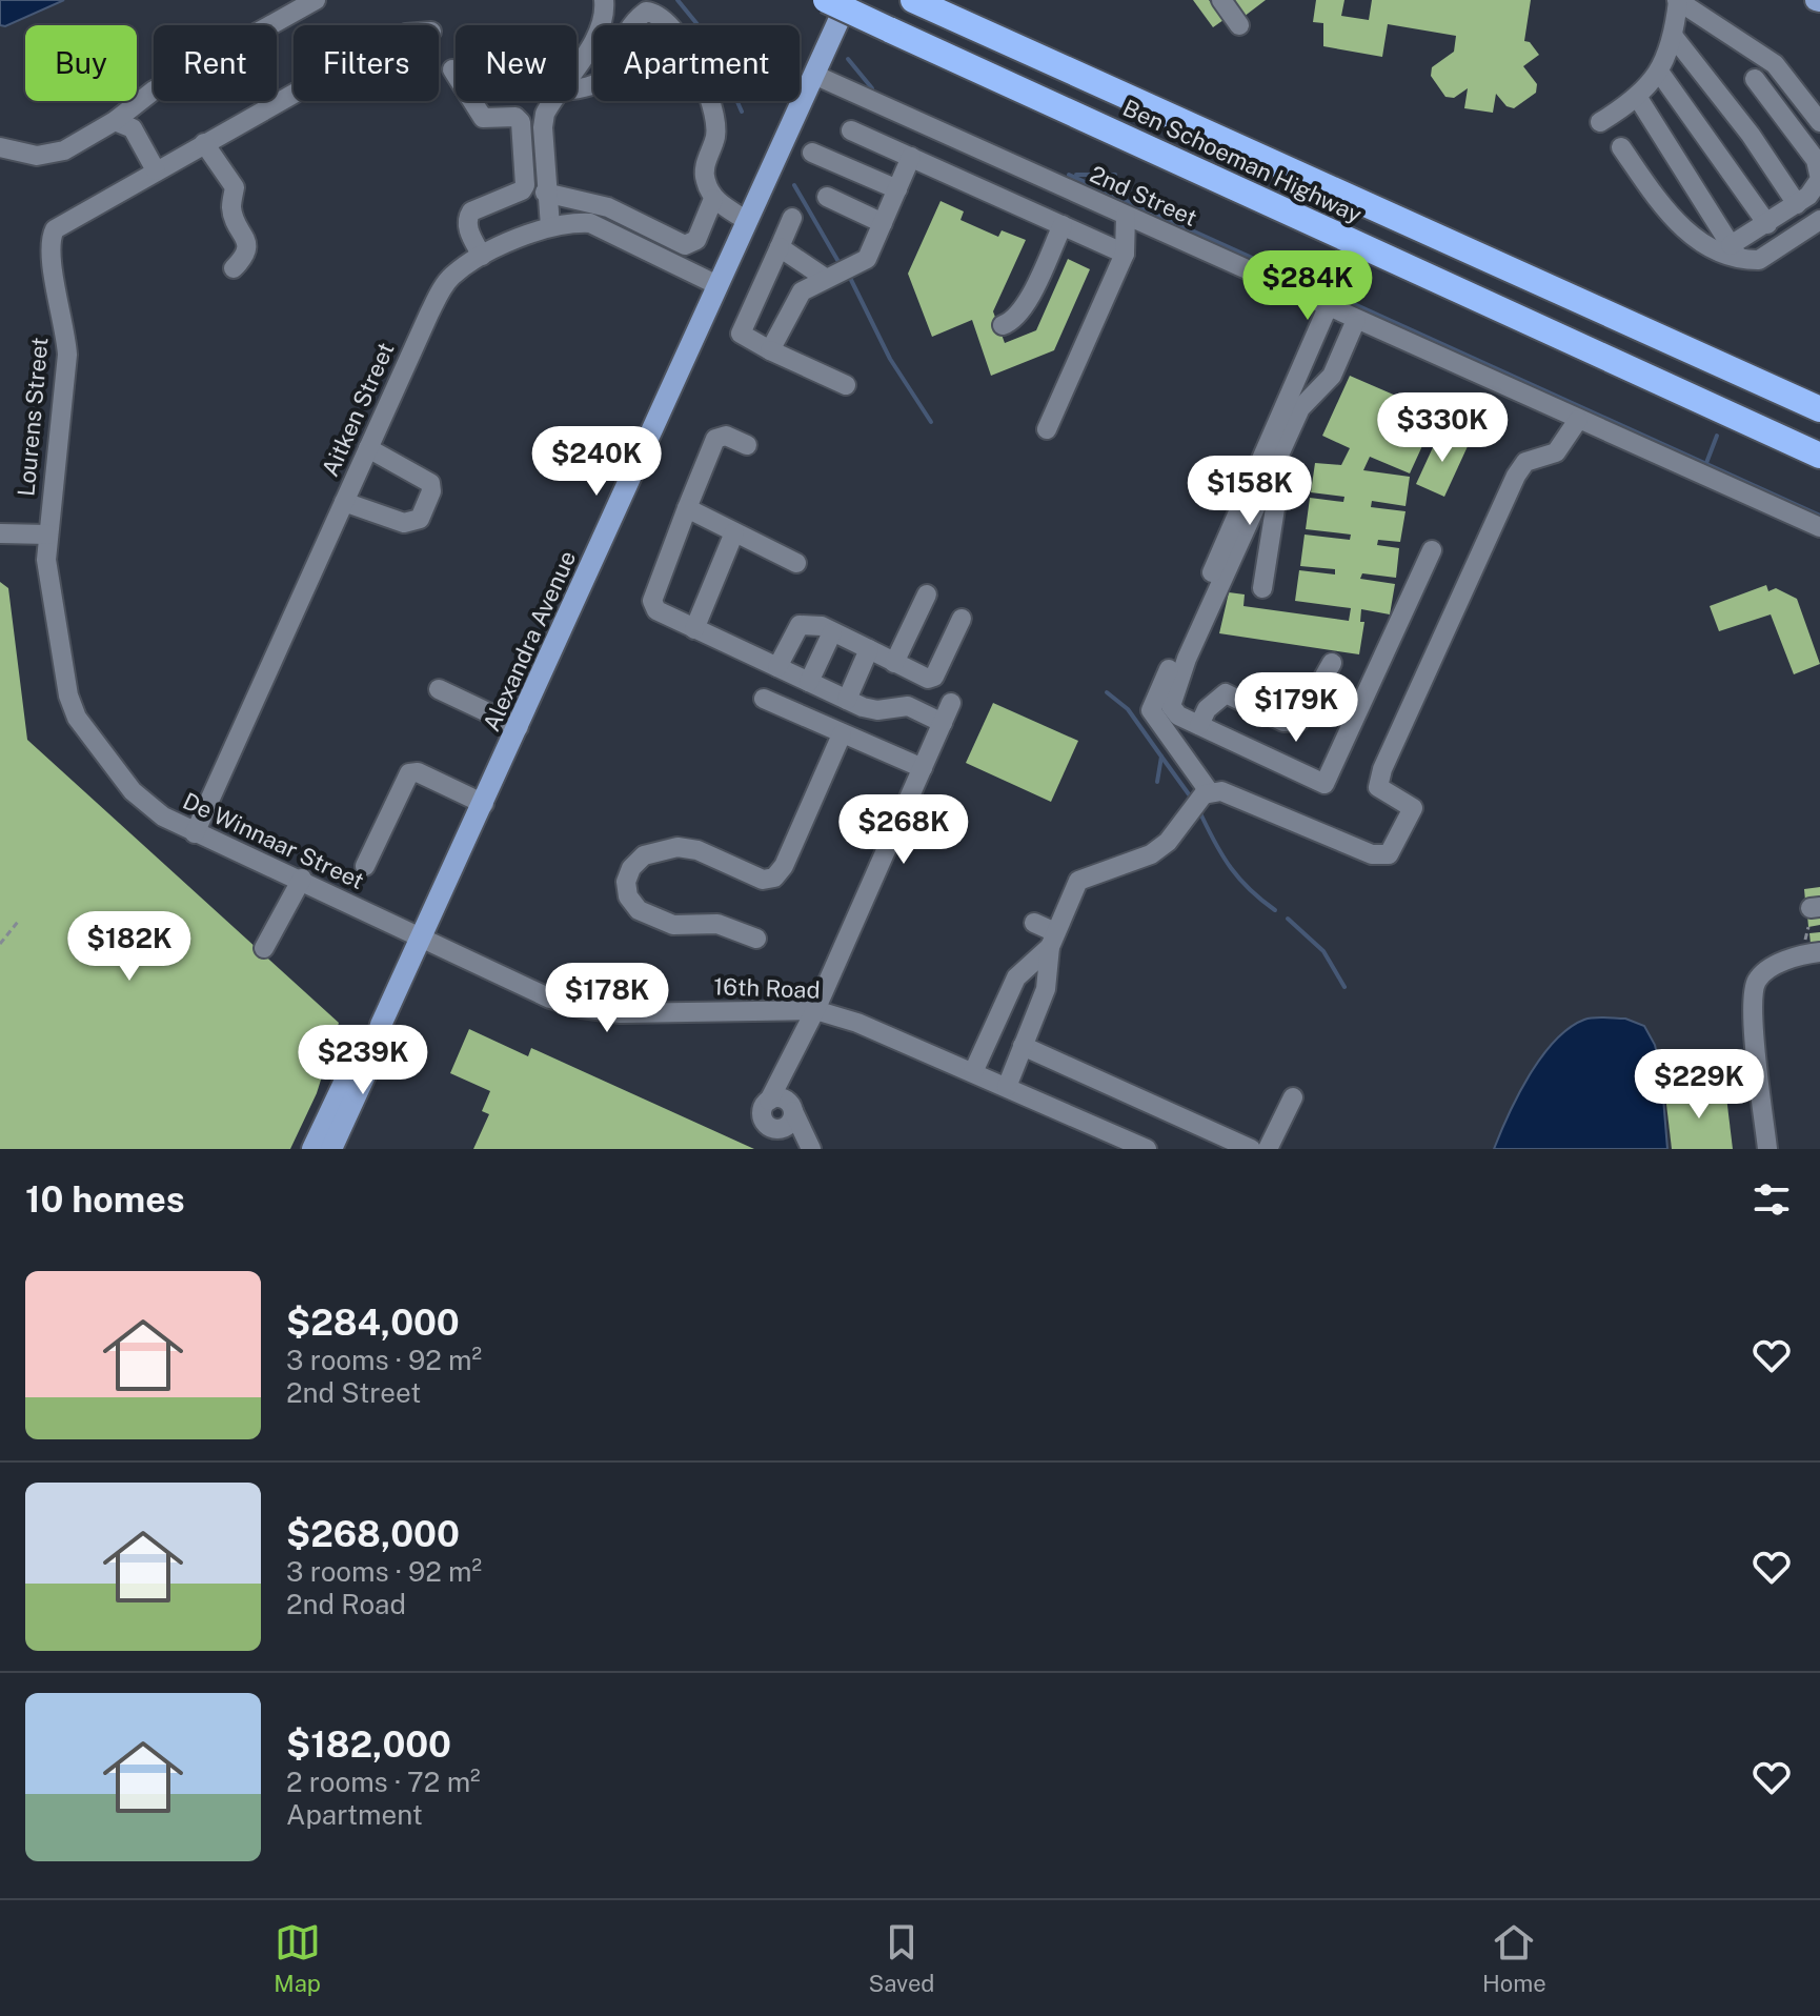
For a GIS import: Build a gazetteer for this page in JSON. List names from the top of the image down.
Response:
{
  "streets": {
    "highway": ["Ben Schoeman Highway"],
    "main road": ["Alexandra Avenue"],
    "street": [
      "2nd Street",
      "Aitken Street",
      "Lourens Street",
      "De Winnaar Street",
      "16th Road"
    ]
  },
  "crossings": [
    ["2nd Street", "Alexandra Avenue"],
    ["Aitken Street", "Alexandra Avenue"],
    ["Aitken Street", "De Winnaar Street"],
    ["Lourens Street", "De Winnaar Street"],
    ["Alexandra Avenue", "De Winnaar Street"],
    ["Alexandra Avenue", "16th Road"],
    ["De Winnaar Street", "16th Road"]
  ],
  "page": {
    "chip": [
      "Buy",
      "Rent",
      "Filters",
      "New",
      "Apartment"
    ],
    "price": [
      "$284K",
      "$330K",
      "$240K",
      "$158K",
      "$179K",
      "$268K",
      "$182K",
      "$178K",
      "$239K",
      "$229K"
    ],
    "heading": "10 homes",
    "list": [
      {
        "name": "$284,000",
        "note": "3 rooms · 92 m² · 2nd Street"
      },
      {
        "name": "$268,000",
        "note": "3 rooms · 92 m² · 2nd Road"
      },
      {
        "name": "$182,000",
        "note": "2 rooms · 72 m² · Apartment"
      }
    ],
    "tabs": ["Map", "Saved", "Home"]
  }
}
